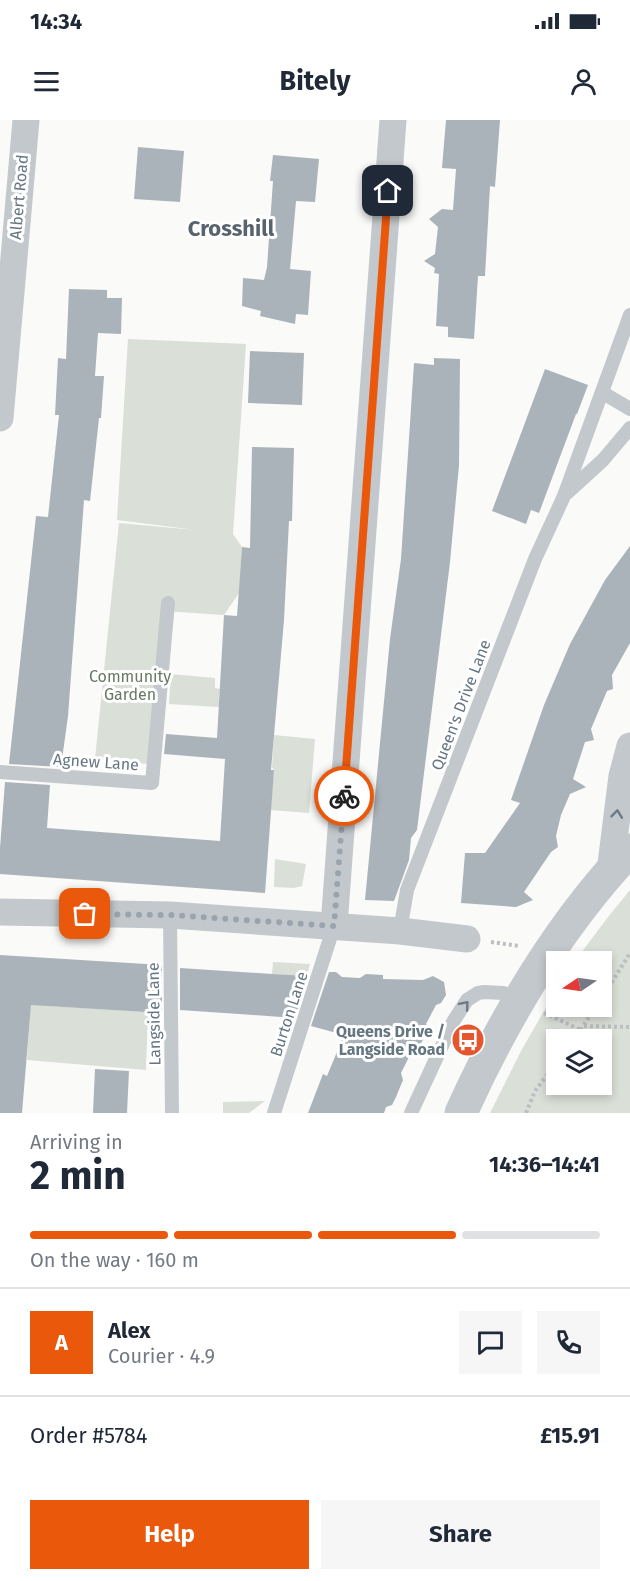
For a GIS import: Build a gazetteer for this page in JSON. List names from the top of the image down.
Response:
{
  "streets": {
    "street": ["Albert Road"],
    "lane": [
      "Queen's Drive Lane",
      "Agnew Lane",
      "Langside Lane",
      "Burton Lane"
    ]
  },
  "districts": ["Crosshill"],
  "parks": ["Community Garden"],
  "places": {
    "bus stop": ["Queens Drive / Langside Road"]
  },
  "north": "left",
  "page": {
    "status": "14:34",
    "header": "Bitely",
    "heading": ["2 min", "Arriving in", "14:36–14:41"],
    "panel": [
      "Alex",
      "Courier · 4.9",
      "Order #5784",
      "£15.91"
    ],
    "bar": "On the way · 160 m",
    "round": "A",
    "buttons": ["Help", "Share"]
  }
}
